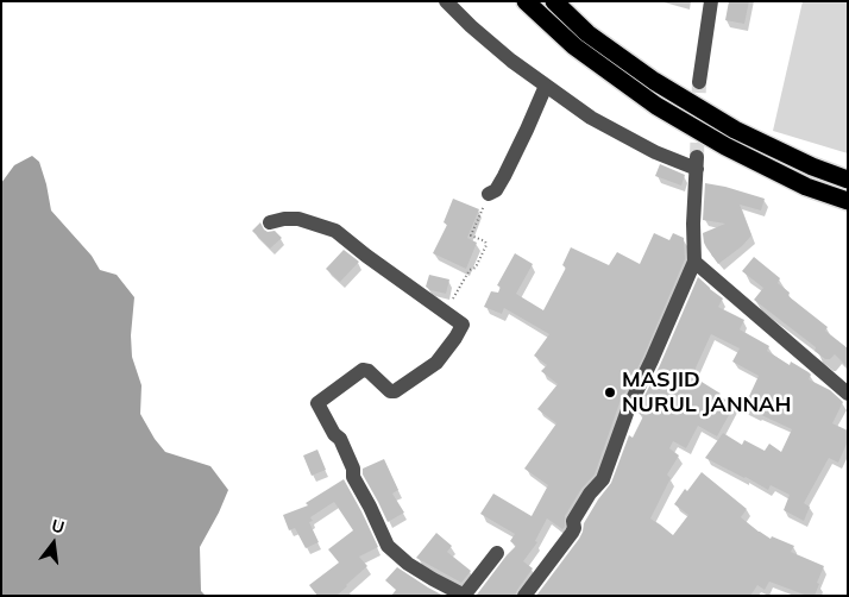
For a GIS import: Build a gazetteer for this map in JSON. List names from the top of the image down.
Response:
{
  "places": ["MASJID NURUL JANNAH"],
  "north": "top"
}
